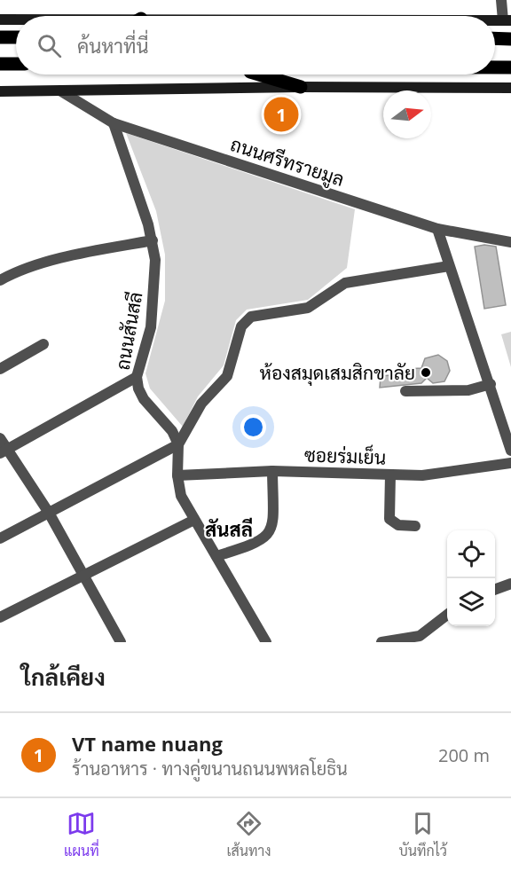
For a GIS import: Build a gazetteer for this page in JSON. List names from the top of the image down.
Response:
{
  "streets": {
    "street": ["ถนนศรีทรายมูล", "ถนนสันสลี", "ซอยร่มเย็น"]
  },
  "crossings": [
    ["ถนนศรีทรายมูล", "ถนนสันสลี"]
  ],
  "districts": ["สันสลี"],
  "places": ["ห้องสมุดเสมสิกขาลัย"],
  "north": "right",
  "page": {
    "search": "ค้นหาที่นี่",
    "pins": "1",
    "heading": "ใกล้เคียง",
    "list": [
      {
        "mark": "1",
        "name": "VT name nuang",
        "note": "ร้านอาหาร · ทางคู่ขนานถนนพหลโยธิน",
        "value": "200 m"
      }
    ],
    "nav": ["แผนที่", "เส้นทาง", "บันทึกไว้"]
  }
}
